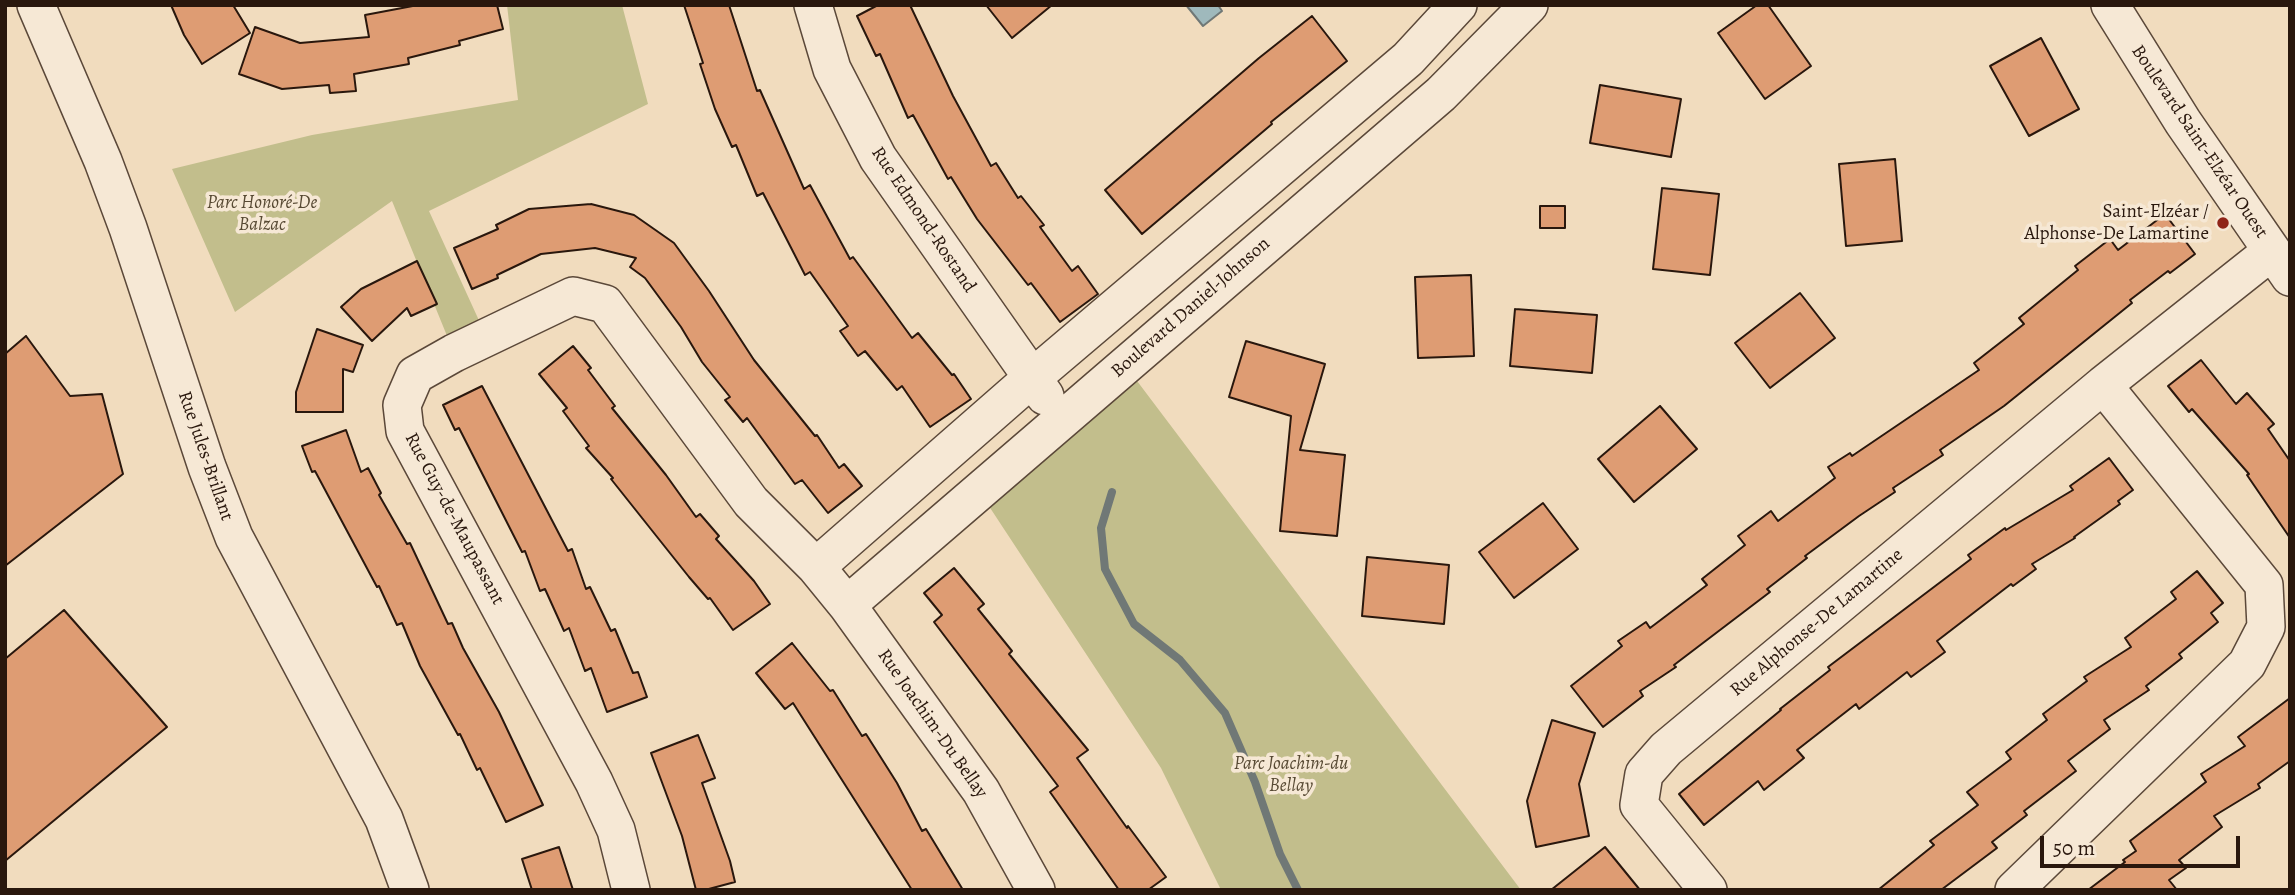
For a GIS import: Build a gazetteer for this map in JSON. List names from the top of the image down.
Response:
{
  "streets": {
    "street": [
      "Boulevard Saint-Elzéar Ouest",
      "Rue Edmond-Rostand",
      "Boulevard Daniel-Johnson",
      "Rue Jules-Brillant",
      "Rue Guy-de-Maupassant",
      "Rue Alphonse-De Lamartine",
      "Rue Joachim-Du Bellay"
    ]
  },
  "crossings": [
    ["Boulevard Saint-Elzéar Ouest", "Rue Alphonse-De Lamartine"],
    ["Rue Edmond-Rostand", "Boulevard Daniel-Johnson"],
    ["Boulevard Daniel-Johnson", "Rue Joachim-Du Bellay"],
    ["Rue Guy-de-Maupassant", "Rue Joachim-Du Bellay"]
  ],
  "parks": ["Parc Honoré-De Balzac", "Parc Joachim-du Bellay"],
  "places": ["Saint-Elzéar / Alphonse-De Lamartine"],
  "scale_bar": "50 m"
}
